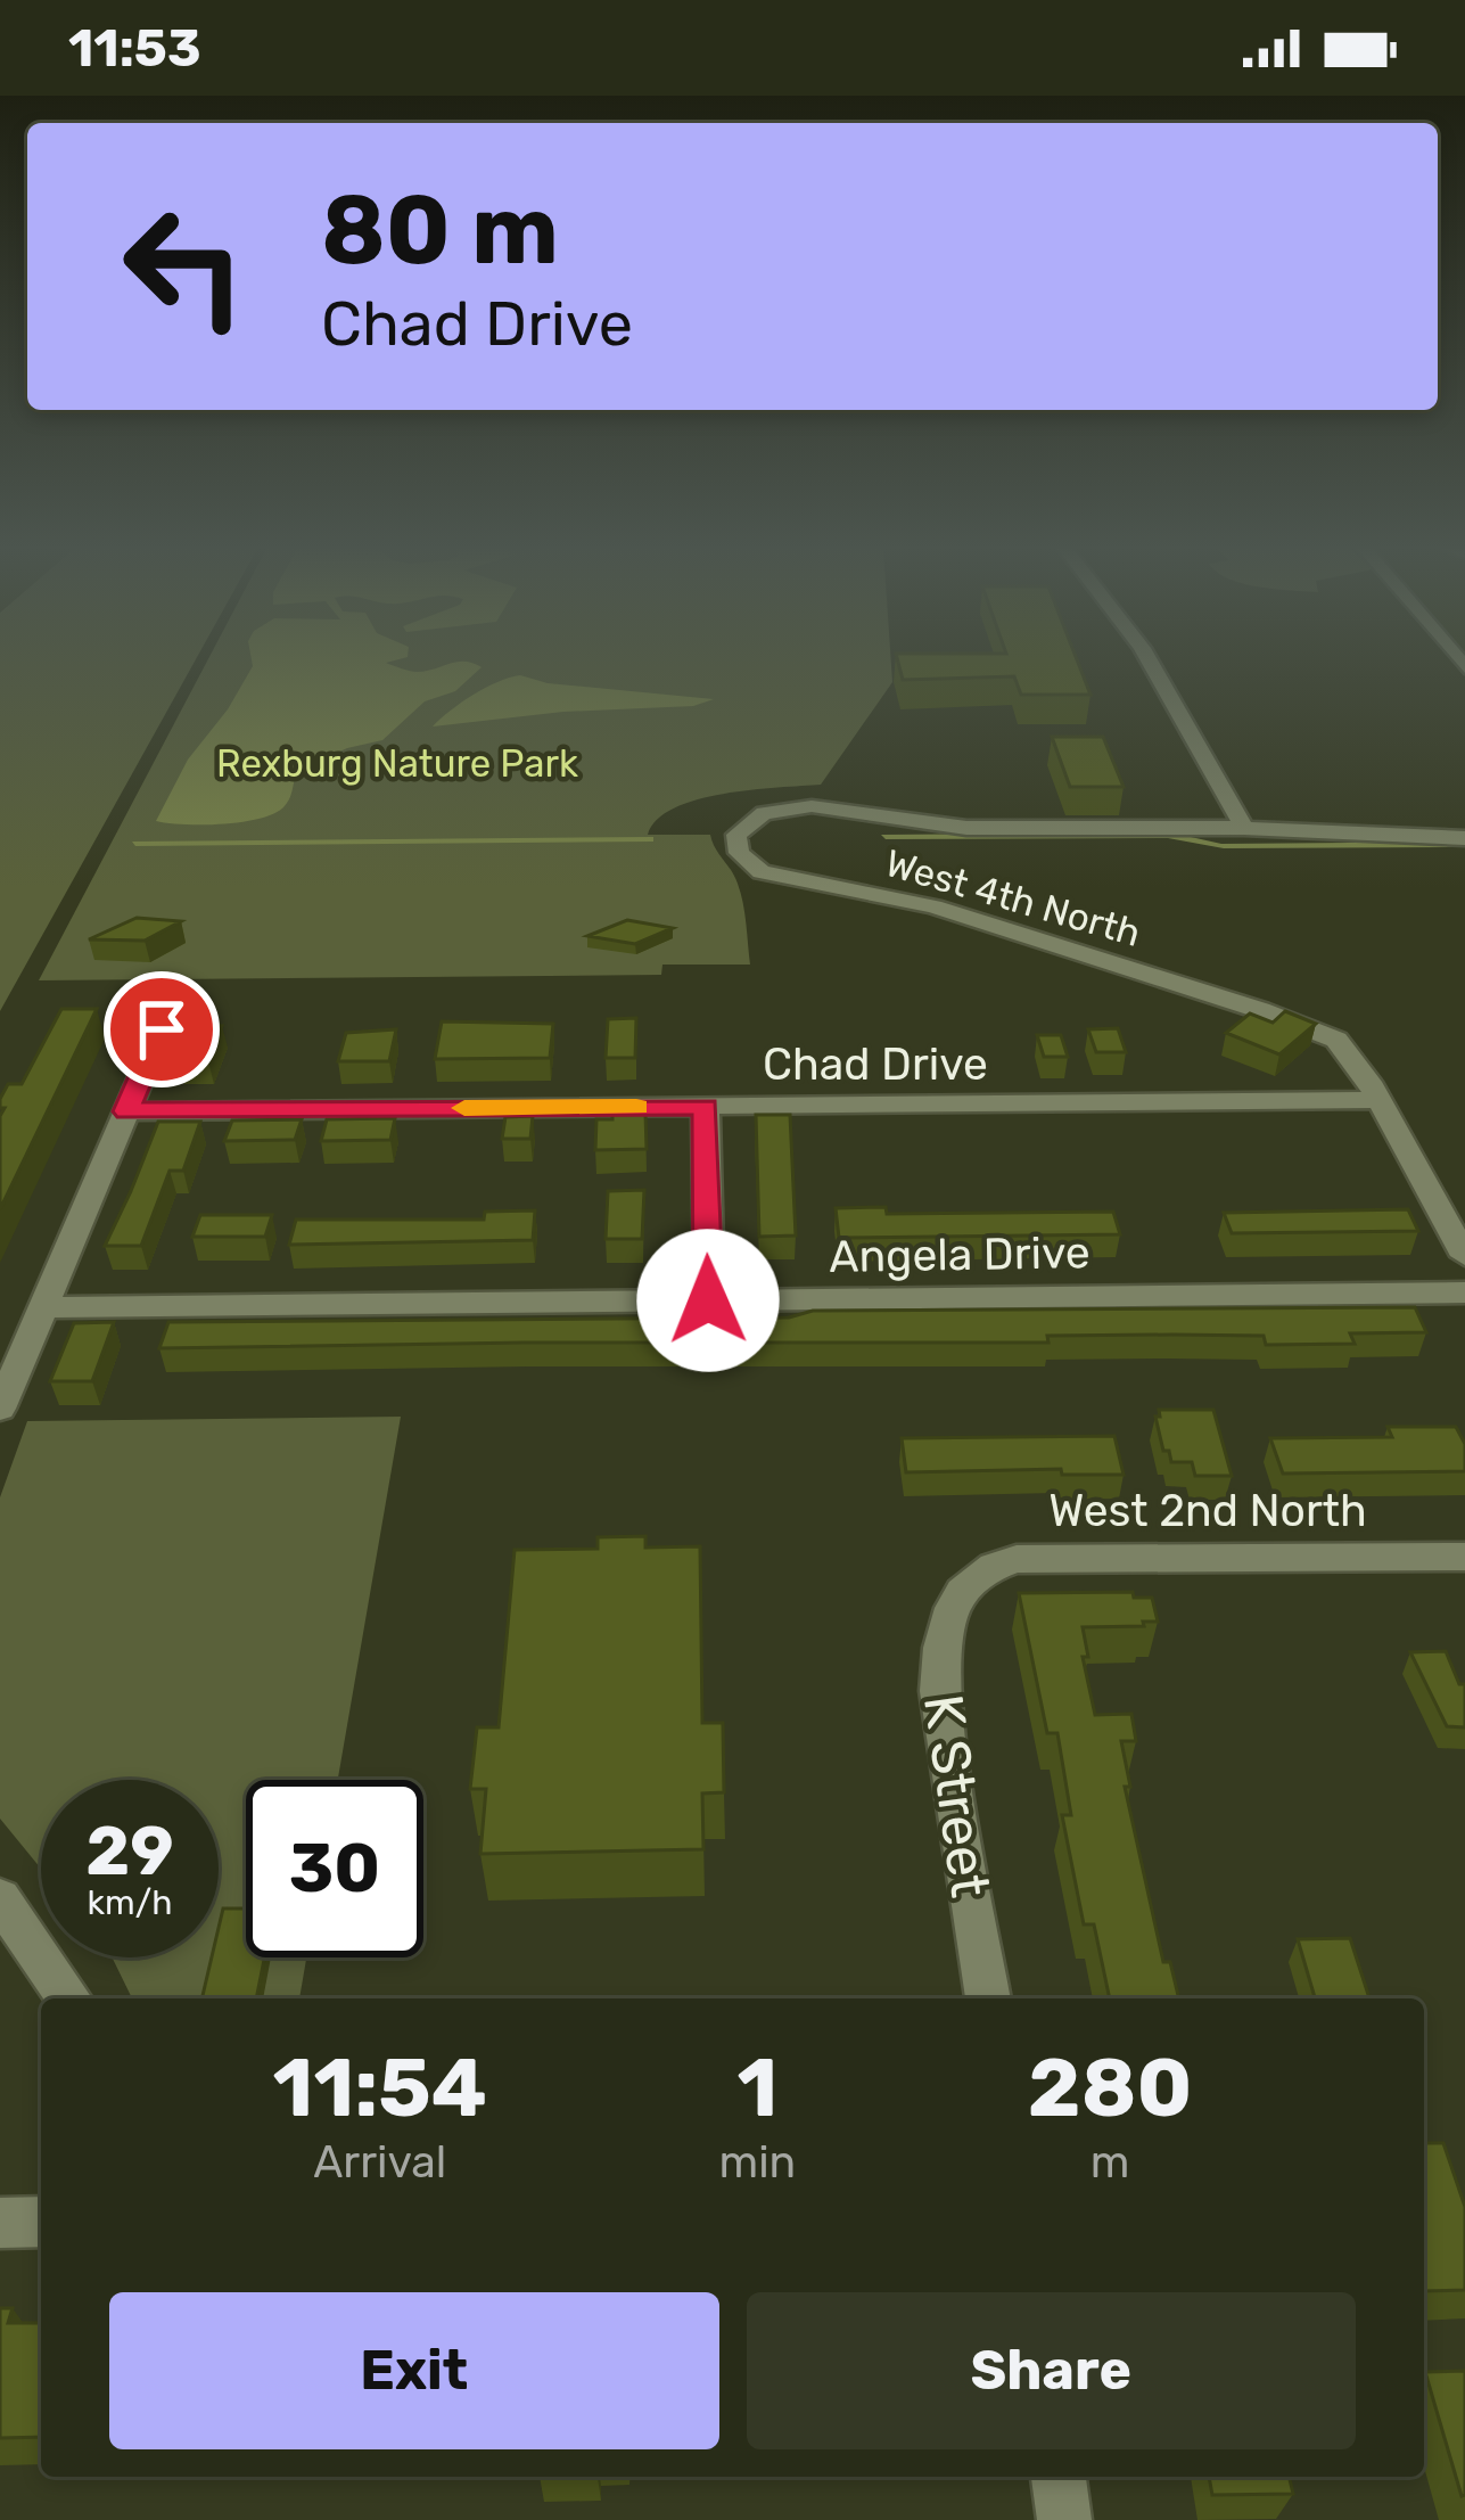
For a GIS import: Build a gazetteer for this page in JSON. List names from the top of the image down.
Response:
{
  "streets": {
    "street": [
      "West 4th North",
      "Chad Drive",
      "Angela Drive",
      "West 2nd North",
      "K Street"
    ]
  },
  "crossings": [
    ["West 4th North", "Chad Drive"],
    ["West 2nd North", "K Street"]
  ],
  "parks": ["Rexburg Nature Park"],
  "page": {
    "status": "11:53",
    "turn": ["80 m", "Chad Drive"],
    "speed": "29 km/h",
    "limit": "30",
    "eta": [
      "11:54",
      "Arrival",
      "1",
      "min",
      "280",
      "m"
    ],
    "buttons": ["Exit", "Share"]
  }
}
